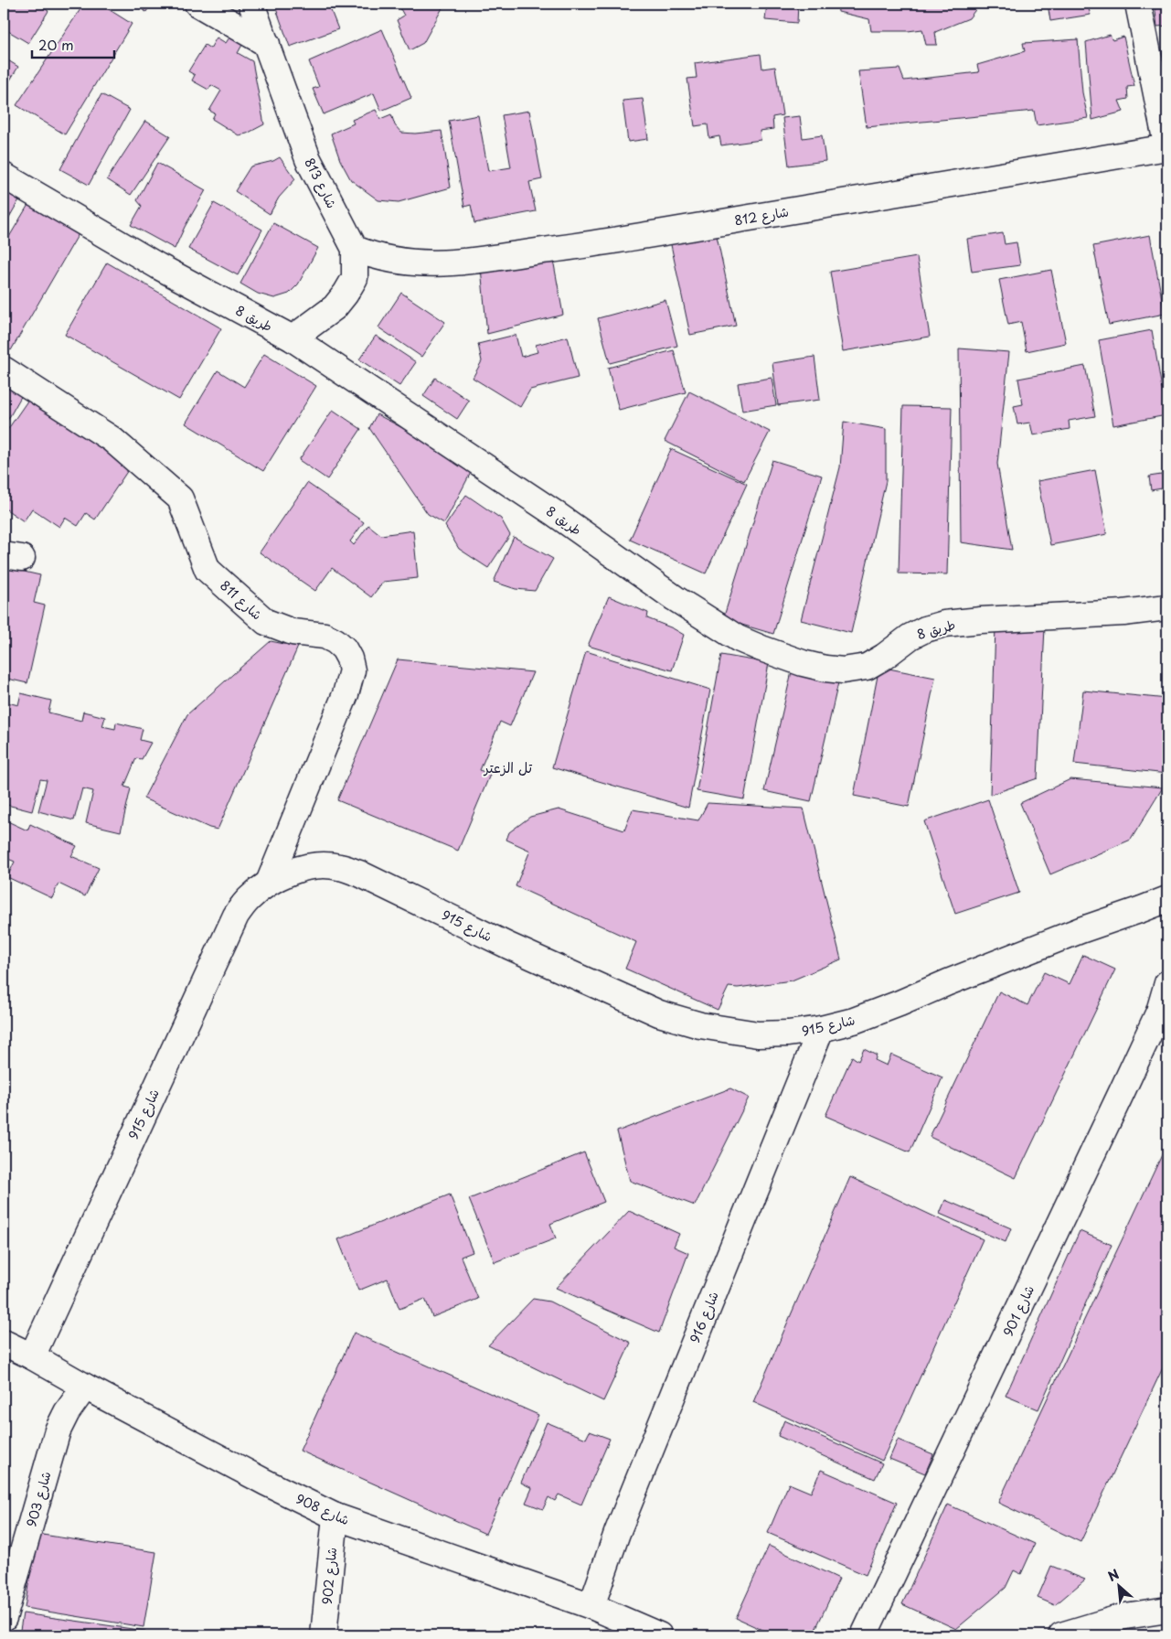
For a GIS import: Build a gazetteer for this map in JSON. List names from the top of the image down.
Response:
{
  "streets": {
    "street": [
      "شارع 813",
      "شارع 812",
      "طريق 8",
      "شارع 811",
      "شارع 915",
      "شارع 901",
      "شارع 916",
      "شارع 903",
      "شارع 908",
      "شارع 902"
    ]
  },
  "crossings": [
    ["شارع 813", "شارع 812"],
    ["شارع 813", "طريق 8"],
    ["شارع 811", "شارع 915"],
    ["شارع 915", "شارع 916"],
    ["شارع 915", "شارع 908"],
    ["شارع 916", "شارع 908"],
    ["شارع 903", "شارع 908"],
    ["شارع 908", "شارع 902"]
  ],
  "districts": ["تل الزعتر"],
  "scale_bar": "20 m",
  "north": "top left"
}
